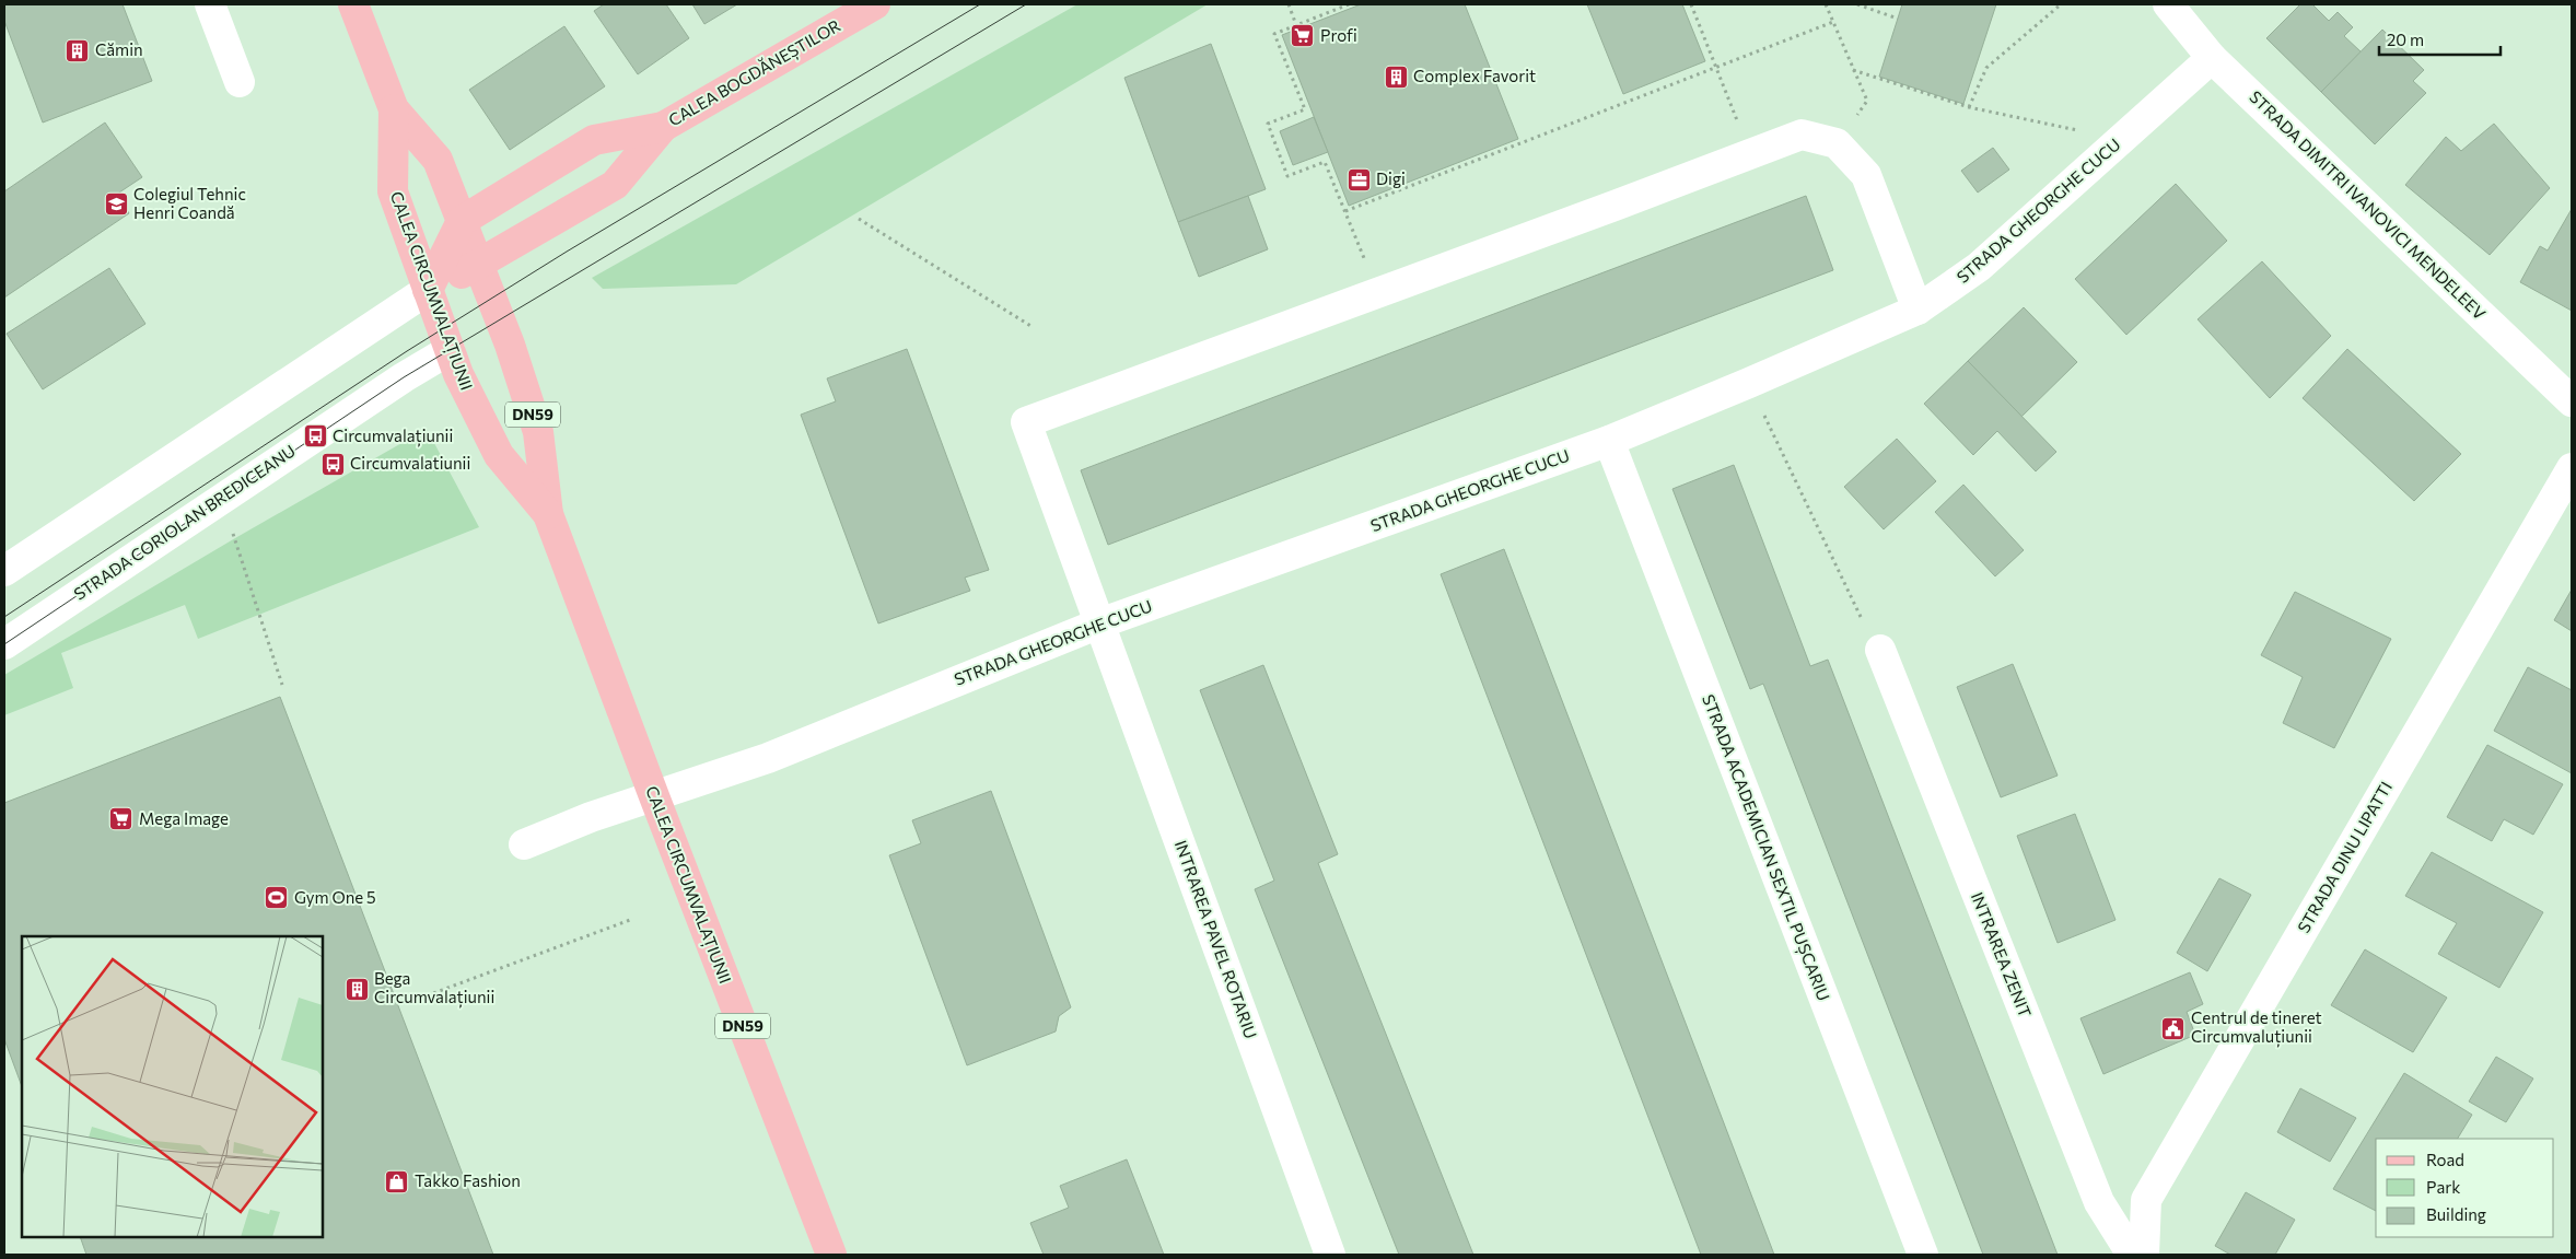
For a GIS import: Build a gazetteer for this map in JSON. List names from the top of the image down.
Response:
{
  "streets": {
    "main road": ["CALEA BOGDĂNEȘTILOR", "CALEA CIRCUMVALAȚIUNII", "DN59"],
    "street": [
      "STRADA DIMITRI IVANOVICI MENDELEEV",
      "STRADA GHEORGHE CUCU",
      "STRADA CORIOLAN BREDICEANU",
      "STRADA ACADEMICIAN SEXTIL PUȘCARIU",
      "STRADA DINU LIPATTI",
      "INTRAREA PAVEL ROTARIU",
      "INTRAREA ZENIT"
    ]
  },
  "crossings": [
    ["CALEA BOGDĂNEȘTILOR", "CALEA CIRCUMVALAȚIUNII"],
    ["STRADA DIMITRI IVANOVICI MENDELEEV", "STRADA GHEORGHE CUCU"],
    ["STRADA GHEORGHE CUCU", "CALEA CIRCUMVALAȚIUNII"],
    ["STRADA GHEORGHE CUCU", "STRADA ACADEMICIAN SEXTIL PUȘCARIU"],
    ["STRADA GHEORGHE CUCU", "INTRAREA PAVEL ROTARIU"],
    ["CALEA CIRCUMVALAȚIUNII", "STRADA CORIOLAN BREDICEANU"]
  ],
  "places": {
    "supermarket": ["Profi", "Mega Image"],
    "building": ["Cămin", "Complex Favorit", "Bega Circumvalațiunii"],
    "office": ["Digi"],
    "school or university": ["Colegiul Tehnic Henri Coandă"],
    "bus stop": ["Circumvalațiunii", "Circumvalatiunii"],
    "sports": ["Gym One 5"],
    "public building": ["Centrul de tineret Circumvaluțiunii"],
    "shop": ["Takko Fashion"]
  },
  "legend": ["Road", "Park", "Building"],
  "scale_bar": "20 m"
}
